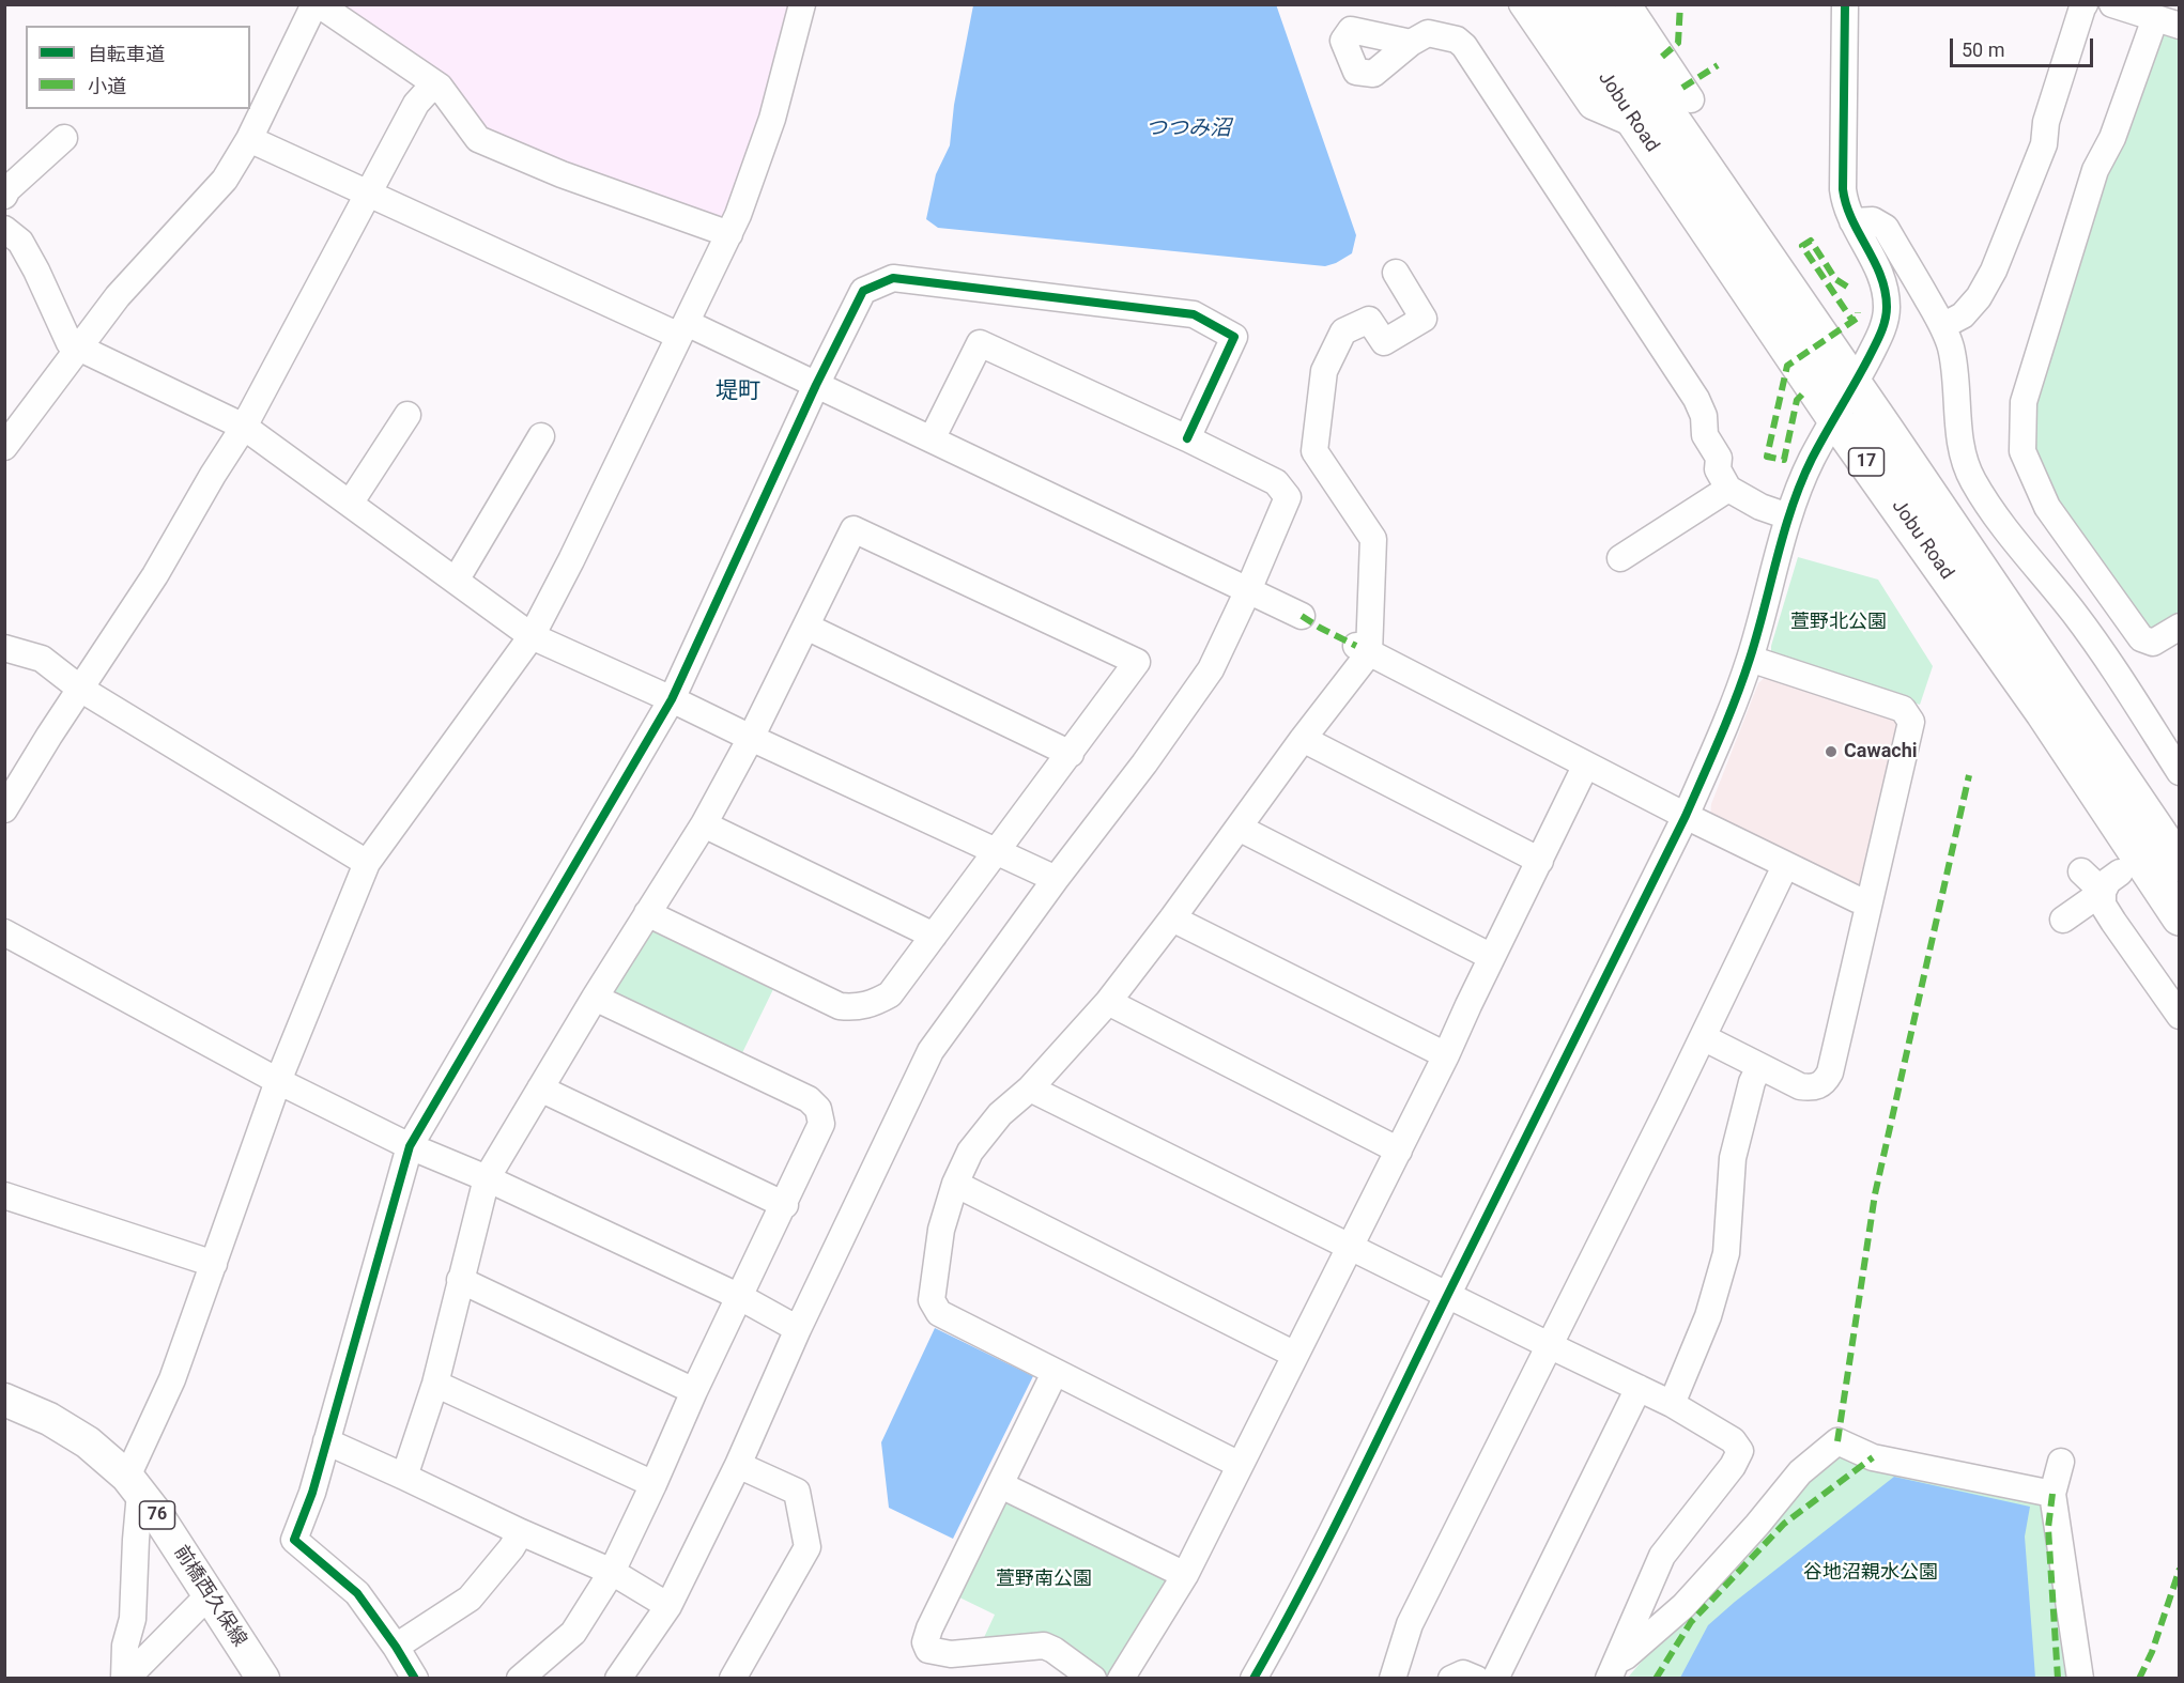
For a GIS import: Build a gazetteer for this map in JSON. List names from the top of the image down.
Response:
{
  "streets": {
    "highway": ["Jobu Road", "17"],
    "main road": ["76", "前橋西久保線"]
  },
  "districts": ["堤町"],
  "water": ["つつみ沼"],
  "parks": ["萱野北公園", "谷地沼親水公園", "萱野南公園"],
  "places": ["Cawachi"],
  "legend": ["自転車道", "小道"],
  "scale_bar": "50 m"
}
